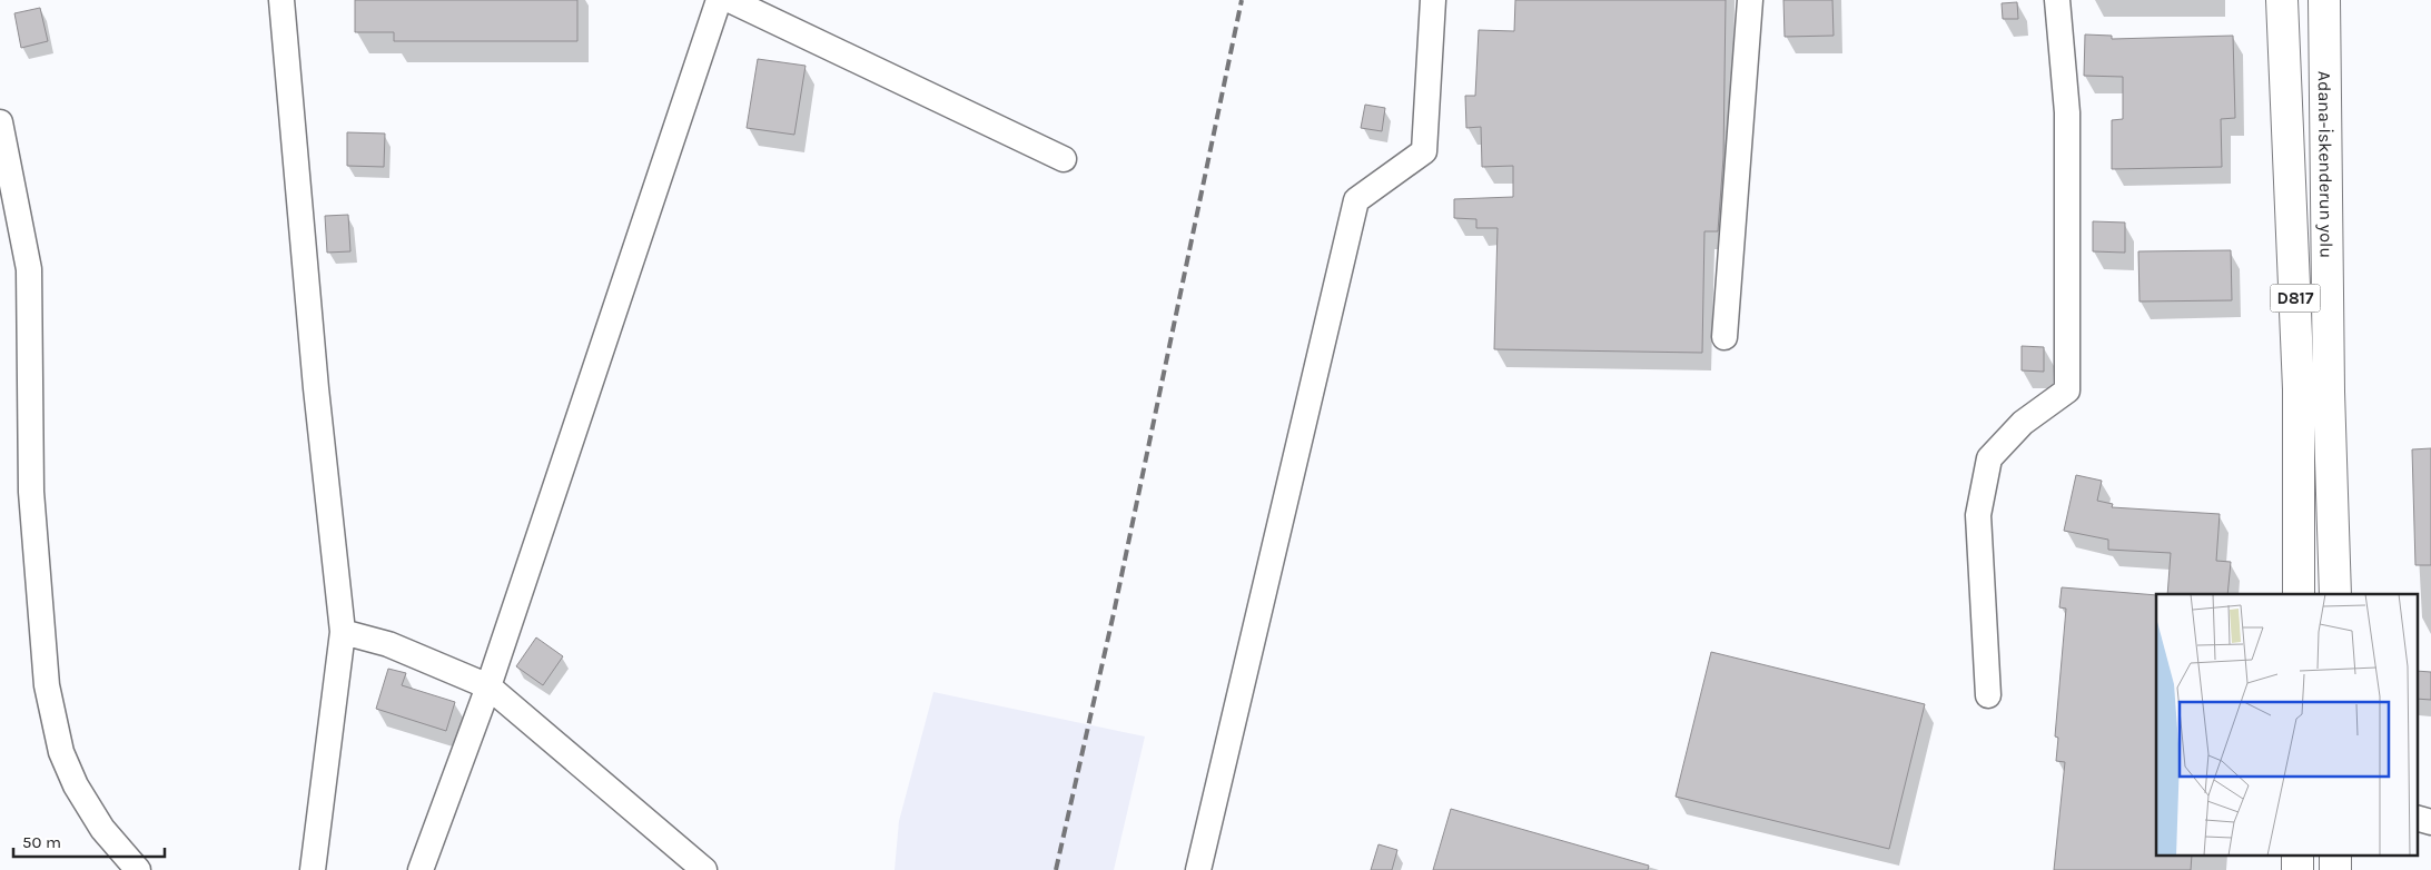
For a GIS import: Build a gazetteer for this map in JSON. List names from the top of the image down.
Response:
{
  "streets": {
    "highway": ["Adana-İskenderun yolu", "D817"]
  },
  "scale_bar": "50 m"
}
